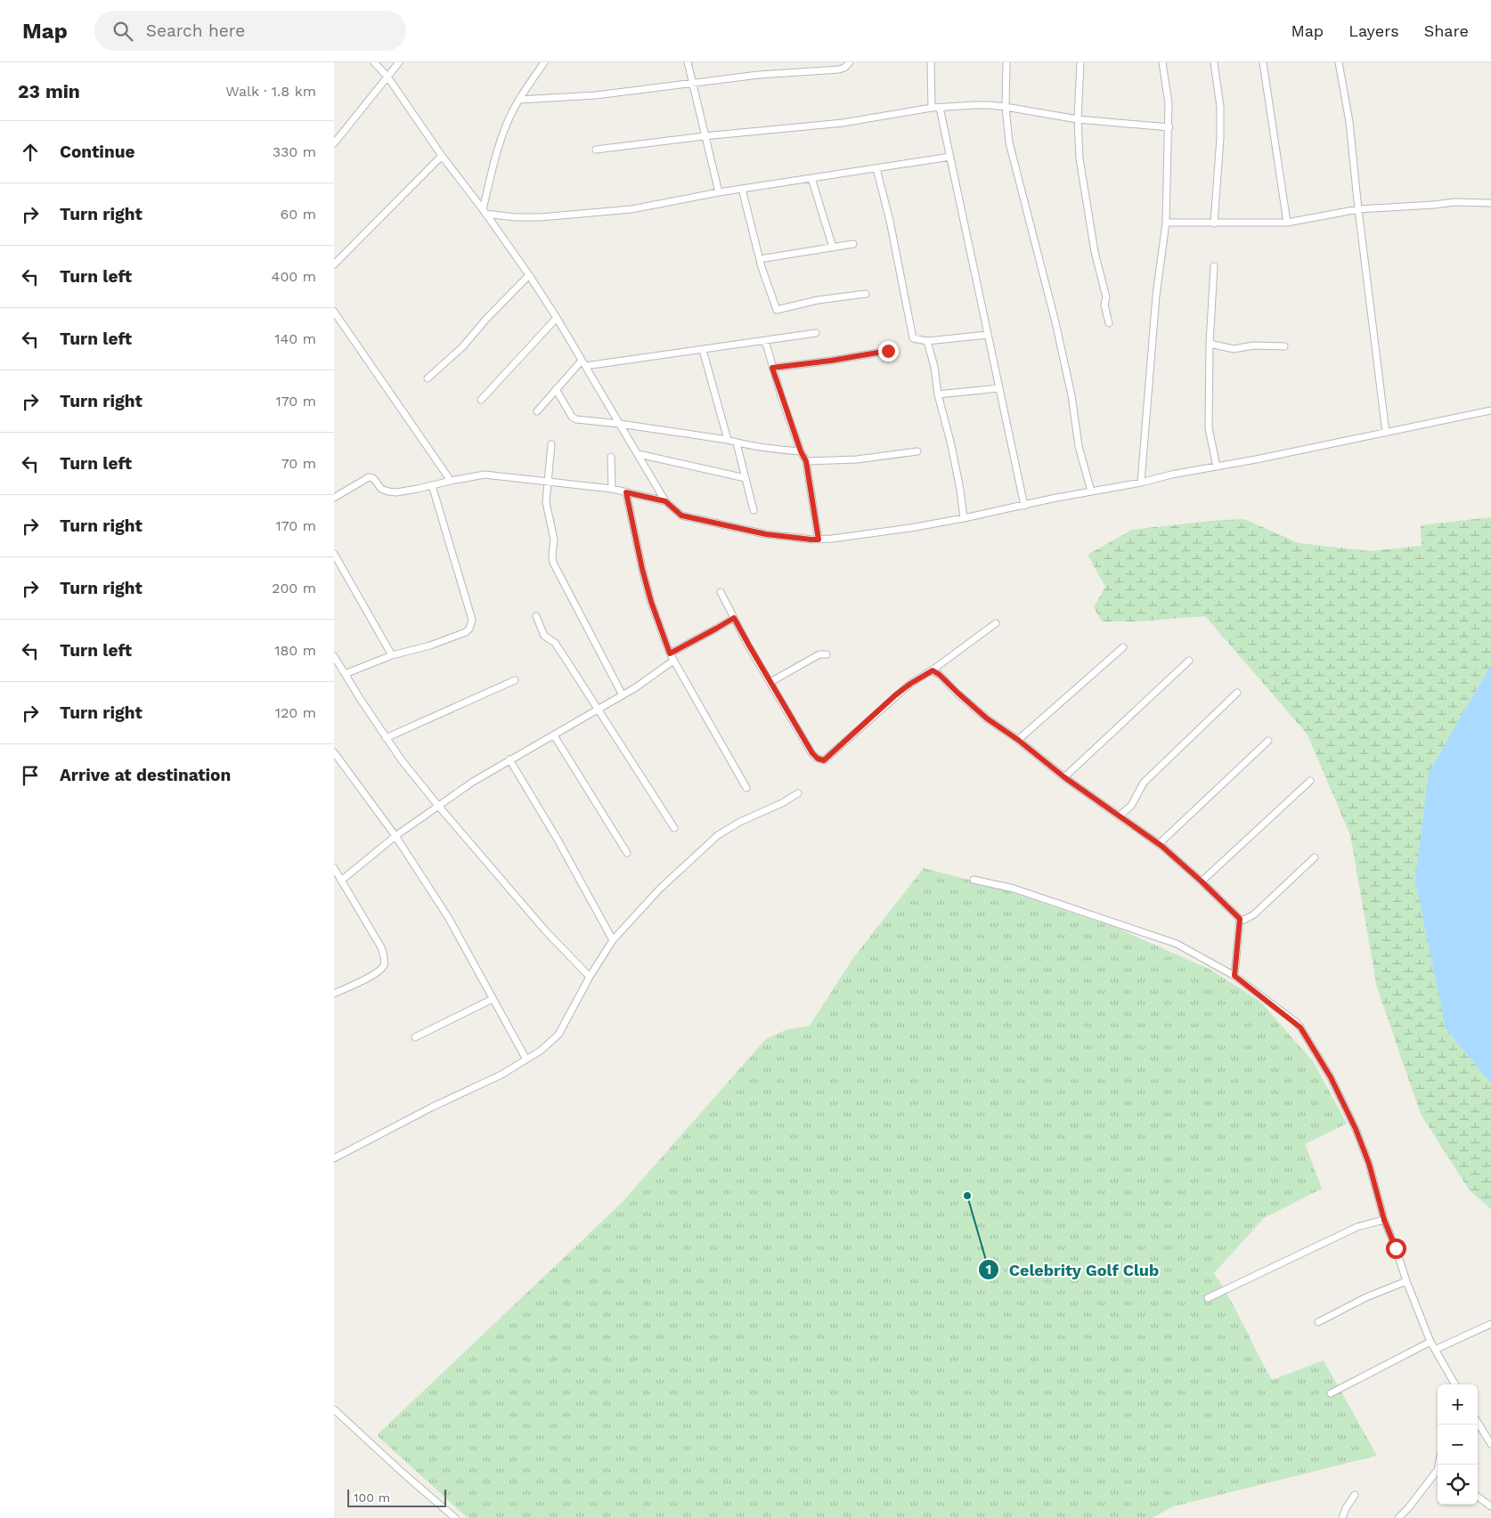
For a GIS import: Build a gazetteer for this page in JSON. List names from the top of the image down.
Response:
{
  "places": ["Celebrity Golf Club"],
  "scale_bar": "100 m",
  "page": {
    "header": "Map",
    "search": "Search here",
    "nav": ["Map", "Layers", "Share"],
    "heading": ["23 min", "Walk · 1.8 km"],
    "list": [
      ["Continue", "330 m"],
      ["Turn right", "60 m"],
      ["Turn left", "400 m"],
      ["Turn left", "140 m"],
      ["Turn right", "170 m"],
      ["Turn left", "70 m"],
      ["Turn right", "170 m"],
      ["Turn right", "200 m"],
      ["Turn left", "180 m"],
      ["Turn right", "120 m"],
      "Arrive at destination"
    ],
    "map_buttons": ["+", "−"],
    "scale": "100 m"
  }
}
